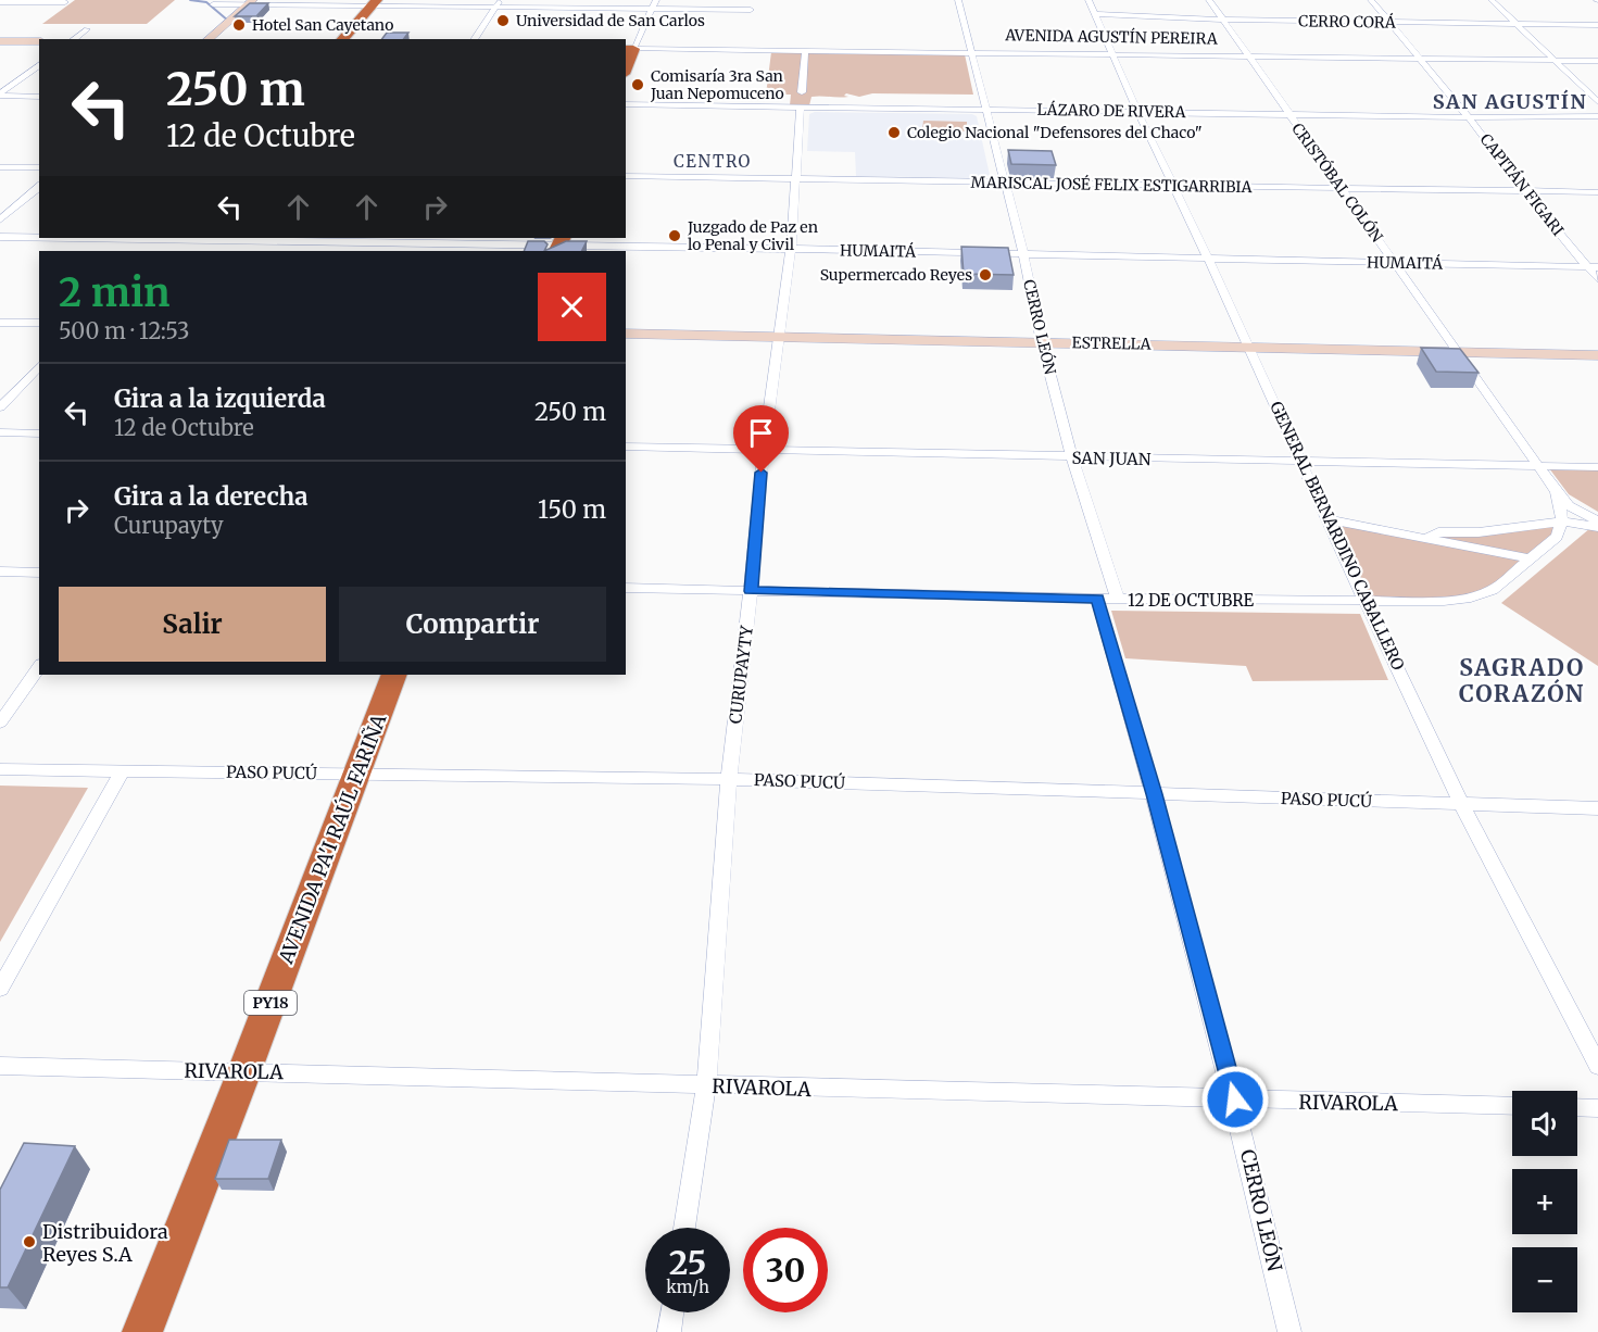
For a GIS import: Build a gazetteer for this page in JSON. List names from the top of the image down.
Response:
{
  "streets": {
    "highway": ["AVENIDA PA'I RAÚL FARIÑA", "PY18"],
    "main road": ["ESTRELLA"],
    "street": [
      "CERRO CORÁ",
      "AVENIDA AGUSTÍN PEREIRA",
      "LÁZARO DE RIVERA",
      "CRISTÓBAL COLÓN",
      "MARISCAL JOSÉ FELIX ESTIGARRIBIA",
      "CAPITÁN FIGARI",
      "HUMAITÁ",
      "CERRO LEÓN",
      "SAN JUAN",
      "GENERAL BERNARDINO CABALLERO",
      "12 DE OCTUBRE",
      "CURUPAYTY",
      "PASO PUCÚ",
      "RIVAROLA"
    ]
  },
  "crossings": [
    ["CERRO CORÁ", "CRISTÓBAL COLÓN"],
    ["CERRO CORÁ", "CAPITÁN FIGARI"],
    ["CERRO CORÁ", "GENERAL BERNARDINO CABALLERO"],
    ["AVENIDA AGUSTÍN PEREIRA", "CRISTÓBAL COLÓN"],
    ["AVENIDA AGUSTÍN PEREIRA", "CAPITÁN FIGARI"],
    ["AVENIDA AGUSTÍN PEREIRA", "CERRO LEÓN"],
    ["AVENIDA AGUSTÍN PEREIRA", "GENERAL BERNARDINO CABALLERO"],
    ["LÁZARO DE RIVERA", "CRISTÓBAL COLÓN"],
    ["LÁZARO DE RIVERA", "CAPITÁN FIGARI"],
    ["LÁZARO DE RIVERA", "CERRO LEÓN"],
    ["LÁZARO DE RIVERA", "GENERAL BERNARDINO CABALLERO"],
    ["LÁZARO DE RIVERA", "CURUPAYTY"],
    ["CRISTÓBAL COLÓN", "MARISCAL JOSÉ FELIX ESTIGARRIBIA"],
    ["CRISTÓBAL COLÓN", "HUMAITÁ"],
    ["CRISTÓBAL COLÓN", "ESTRELLA"],
    ["CRISTÓBAL COLÓN", "SAN JUAN"],
    ["MARISCAL JOSÉ FELIX ESTIGARRIBIA", "CAPITÁN FIGARI"],
    ["MARISCAL JOSÉ FELIX ESTIGARRIBIA", "CERRO LEÓN"],
    ["MARISCAL JOSÉ FELIX ESTIGARRIBIA", "GENERAL BERNARDINO CABALLERO"],
    ["MARISCAL JOSÉ FELIX ESTIGARRIBIA", "CURUPAYTY"],
    ["CAPITÁN FIGARI", "HUMAITÁ"],
    ["HUMAITÁ", "CERRO LEÓN"],
    ["HUMAITÁ", "GENERAL BERNARDINO CABALLERO"],
    ["HUMAITÁ", "CURUPAYTY"],
    ["CERRO LEÓN", "ESTRELLA"],
    ["CERRO LEÓN", "SAN JUAN"],
    ["CERRO LEÓN", "12 DE OCTUBRE"],
    ["CERRO LEÓN", "PASO PUCÚ"],
    ["CERRO LEÓN", "RIVAROLA"],
    ["ESTRELLA", "GENERAL BERNARDINO CABALLERO"],
    ["ESTRELLA", "CURUPAYTY"],
    ["SAN JUAN", "GENERAL BERNARDINO CABALLERO"],
    ["SAN JUAN", "CURUPAYTY"],
    ["GENERAL BERNARDINO CABALLERO", "12 DE OCTUBRE"],
    ["GENERAL BERNARDINO CABALLERO", "PASO PUCÚ"],
    ["12 DE OCTUBRE", "CURUPAYTY"],
    ["CURUPAYTY", "PASO PUCÚ"],
    ["CURUPAYTY", "RIVAROLA"],
    ["PASO PUCÚ", "AVENIDA PA'I RAÚL FARIÑA"],
    ["AVENIDA PA'I RAÚL FARIÑA", "RIVAROLA"]
  ],
  "districts": ["SAN AGUSTÍN", "CENTRO", "SAGRADO CORAZÓN"],
  "places": [
    "Universidad de San Carlos",
    "Hotel San Cayetano",
    "Comisaría 3ra San Juan Nepomuceno",
    "Colegio Nacional \"Defensores del Chaco\"",
    "Juzgado de Paz en lo Penal y Civil",
    "Supermercado Reyes",
    "Distribuidora Reyes S.A"
  ],
  "page": {
    "turn": ["250 m", "12 de Octubre"],
    "heading": ["2 min", "500 m · 12:53"],
    "list": [
      {
        "name": "Gira a la izquierda",
        "note": "12 de Octubre",
        "value": "250 m"
      },
      {
        "name": "Gira a la derecha",
        "note": "Curupayty",
        "value": "150 m"
      }
    ],
    "buttons": ["Salir", "Compartir"],
    "map_buttons": ["+", "−"],
    "speed": "25 km/h",
    "limit": "30"
  }
}
